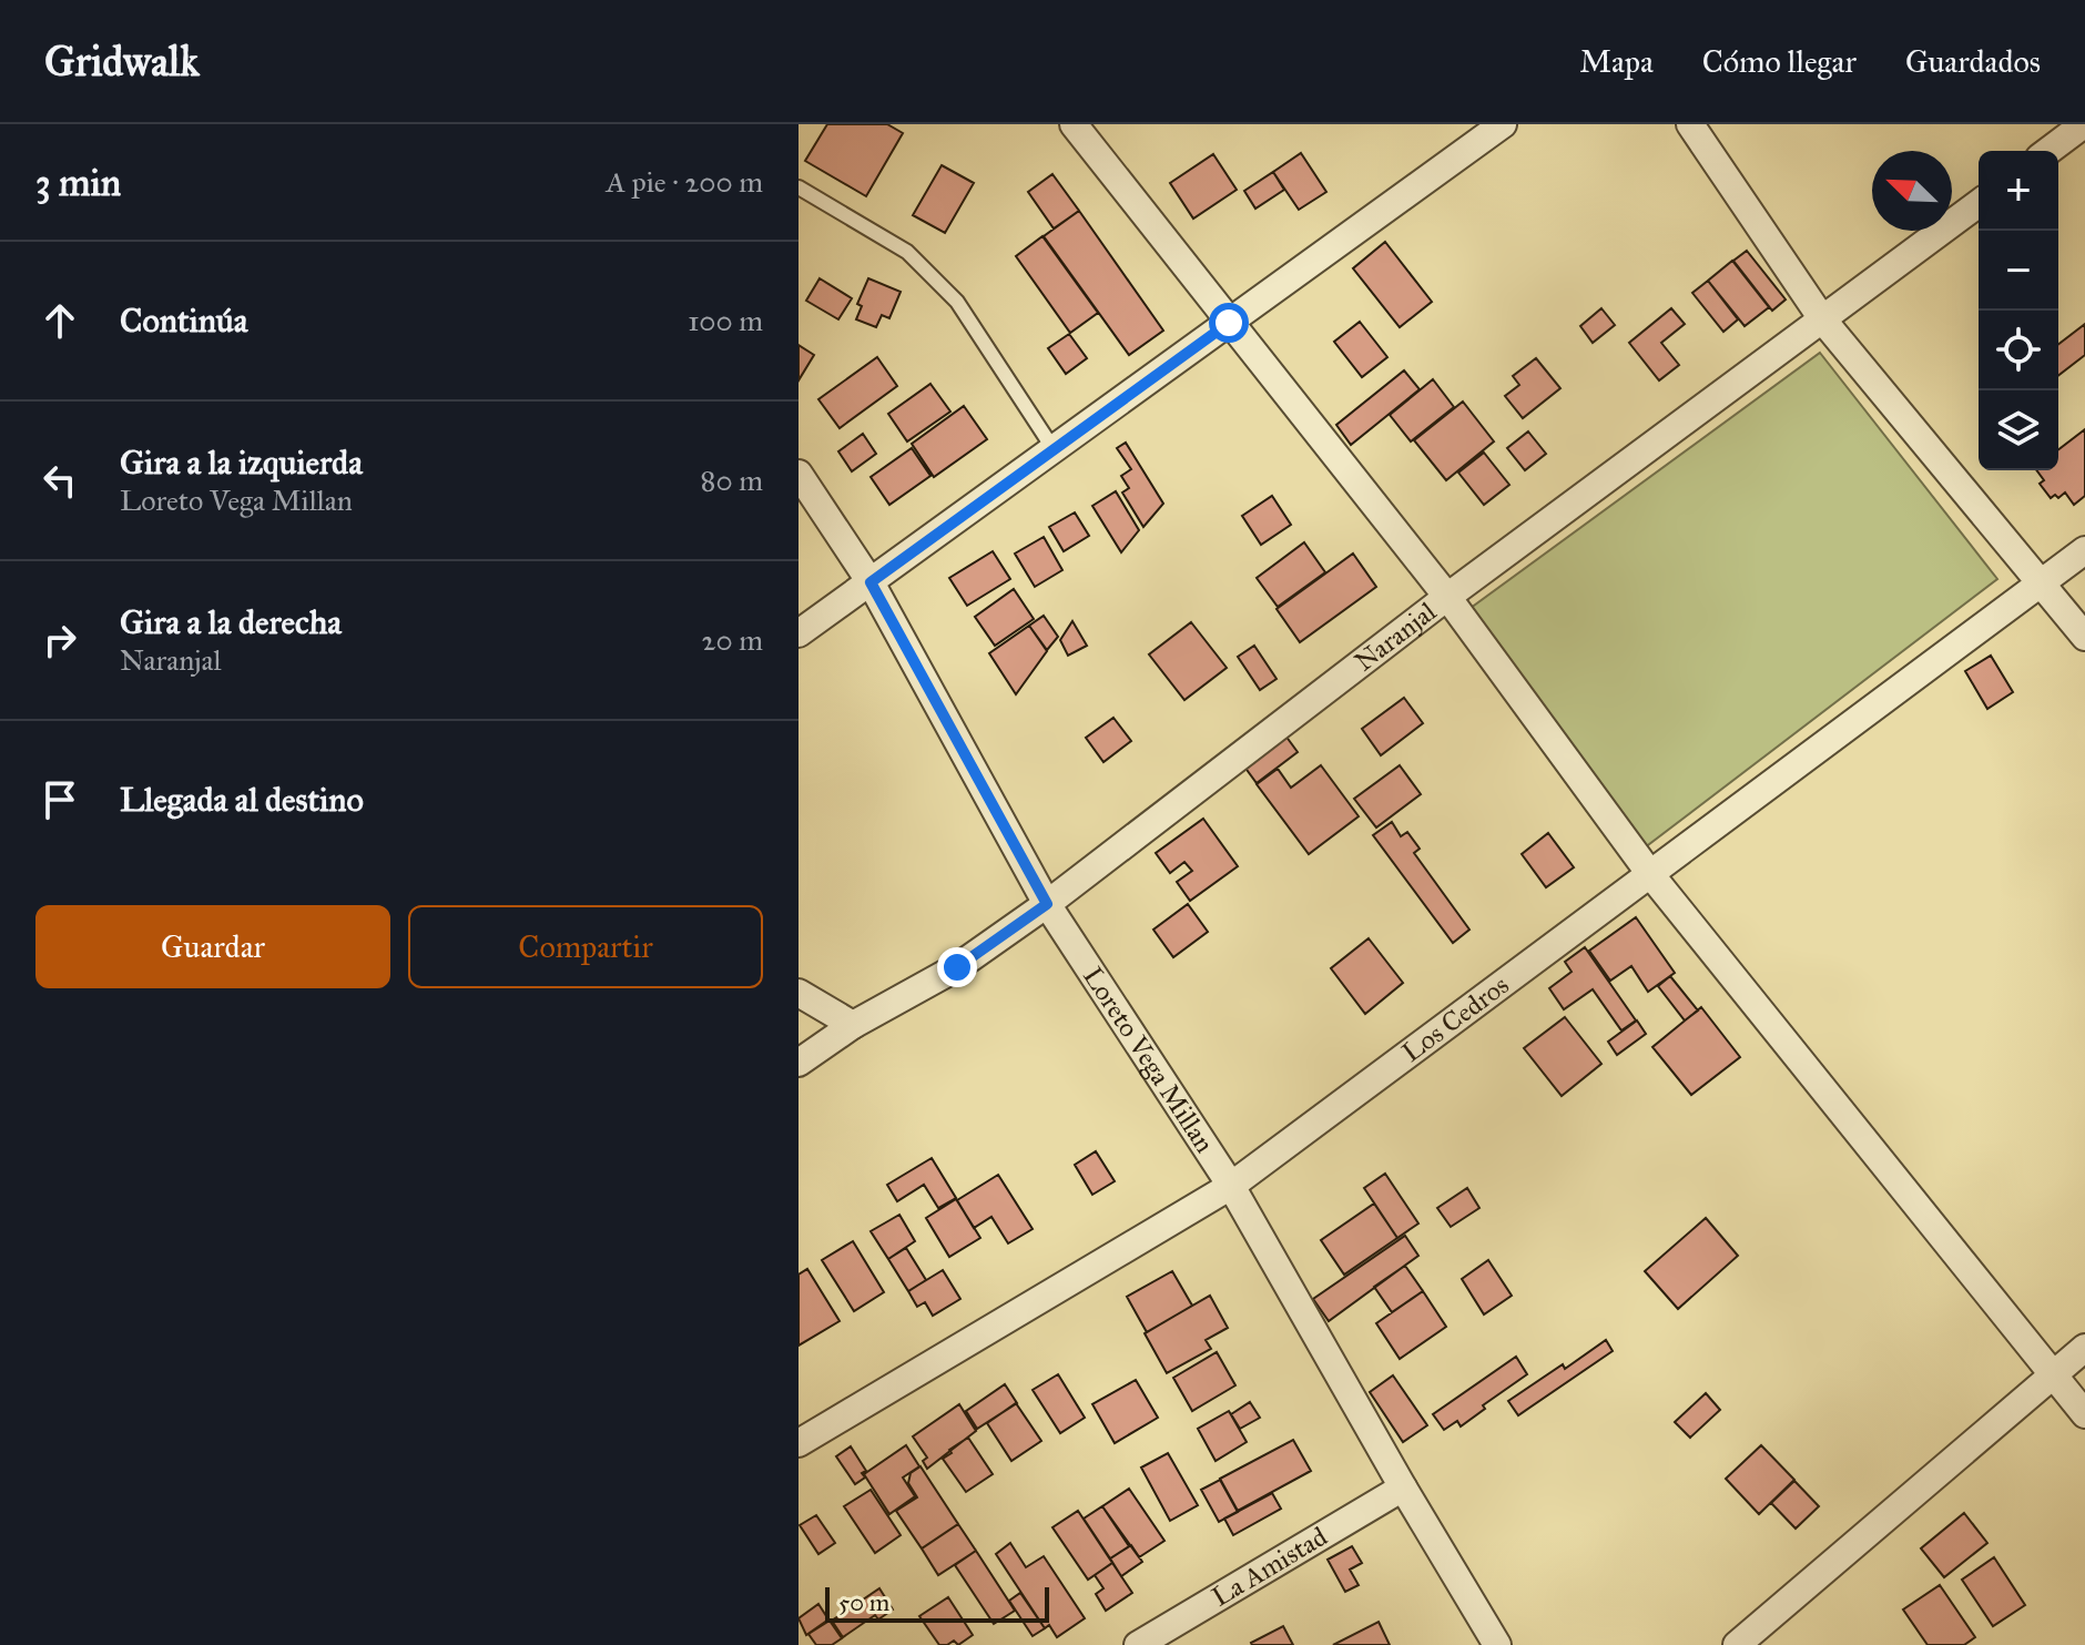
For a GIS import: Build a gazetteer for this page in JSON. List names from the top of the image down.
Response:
{
  "streets": {
    "street": [
      "Naranjal",
      "Los Cedros",
      "Loreto Vega Millan",
      "La Amistad"
    ]
  },
  "crossings": [
    ["Naranjal", "Loreto Vega Millan"],
    ["Los Cedros", "Loreto Vega Millan"],
    ["Loreto Vega Millan", "La Amistad"]
  ],
  "scale_bar": "50 m",
  "north": "top left",
  "page": {
    "header": "Gridwalk",
    "nav": ["Mapa", "Cómo llegar", "Guardados"],
    "heading": ["3 min", "A pie · 200 m"],
    "map_buttons": ["+", "−"],
    "list": [
      ["Continúa", "100 m"],
      ["Gira a la izquierda", "Loreto Vega Millan", "80 m"],
      ["Gira a la derecha", "Naranjal", "20 m"],
      "Llegada al destino"
    ],
    "buttons": ["Guardar", "Compartir"],
    "scale": "50 m"
  }
}
